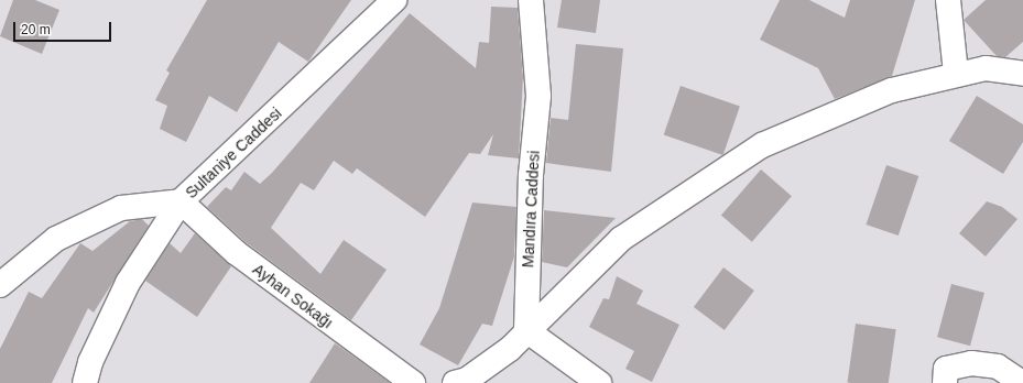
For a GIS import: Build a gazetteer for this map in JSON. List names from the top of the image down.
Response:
{
  "streets": {
    "street": ["Sultaniye Caddesi", "Mandıra Caddesi", "Ayhan Sokağı"]
  },
  "crossings": [
    ["Sultaniye Caddesi", "Ayhan Sokağı"]
  ],
  "scale_bar": "20 m"
}
